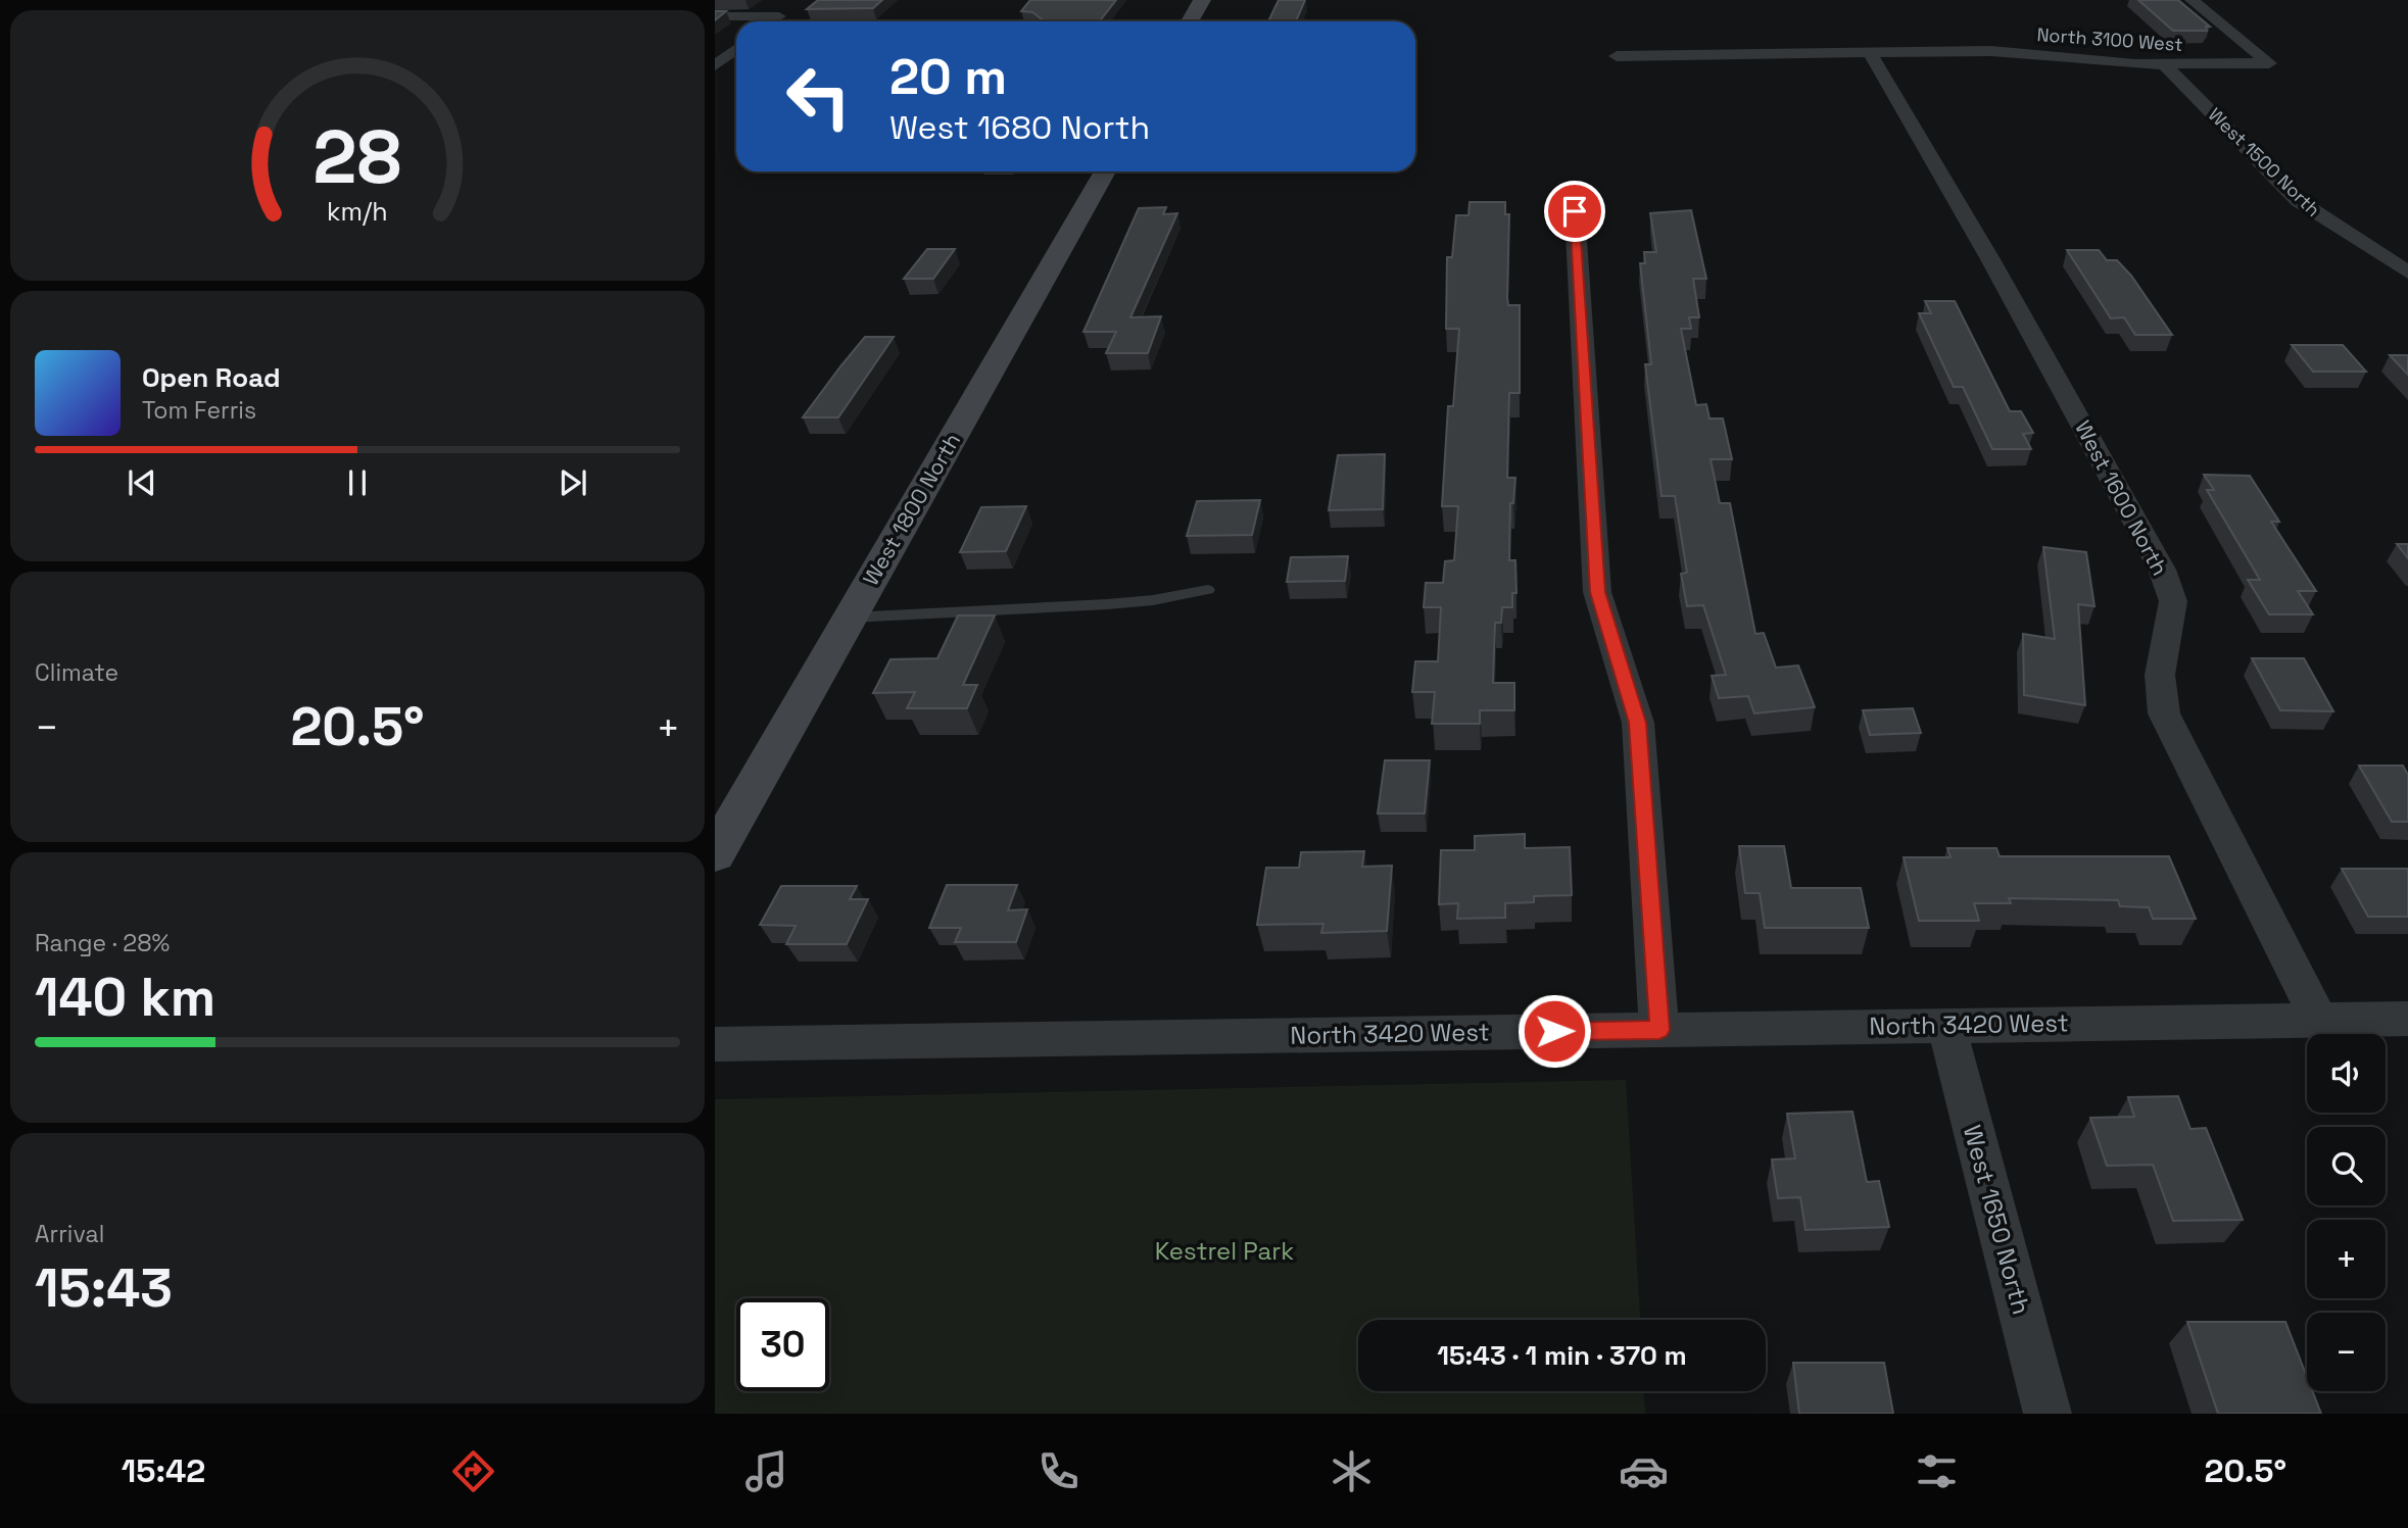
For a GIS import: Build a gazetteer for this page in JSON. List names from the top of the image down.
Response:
{
  "streets": {
    "main road": ["West 1800 North"],
    "street": [
      "North 3100 West",
      "West 1500 North",
      "West 1600 North",
      "North 3420 West",
      "West 1650 North"
    ]
  },
  "crossings": [
    ["North 3100 West", "West 1500 North"],
    ["North 3100 West", "West 1600 North"],
    ["West 1600 North", "North 3420 West"],
    ["North 3420 West", "West 1650 North"]
  ],
  "parks": ["Kestrel Park"],
  "page": {
    "turn": ["20 m", "West 1680 North"],
    "song": ["Open Road", "Tom Ferris"],
    "tile": [
      "Climate",
      ["Range · 28%", "140 km"],
      ["Arrival", "15:43"]
    ],
    "heat": ["−", "20.5°", "+"],
    "map_buttons": ["+", "−"],
    "limit": "30",
    "trip": "15:43 · 1 min · 370 m",
    "tabs": ["15:42", "20.5°"],
    "gauge": ["28", "km/h"]
  }
}
